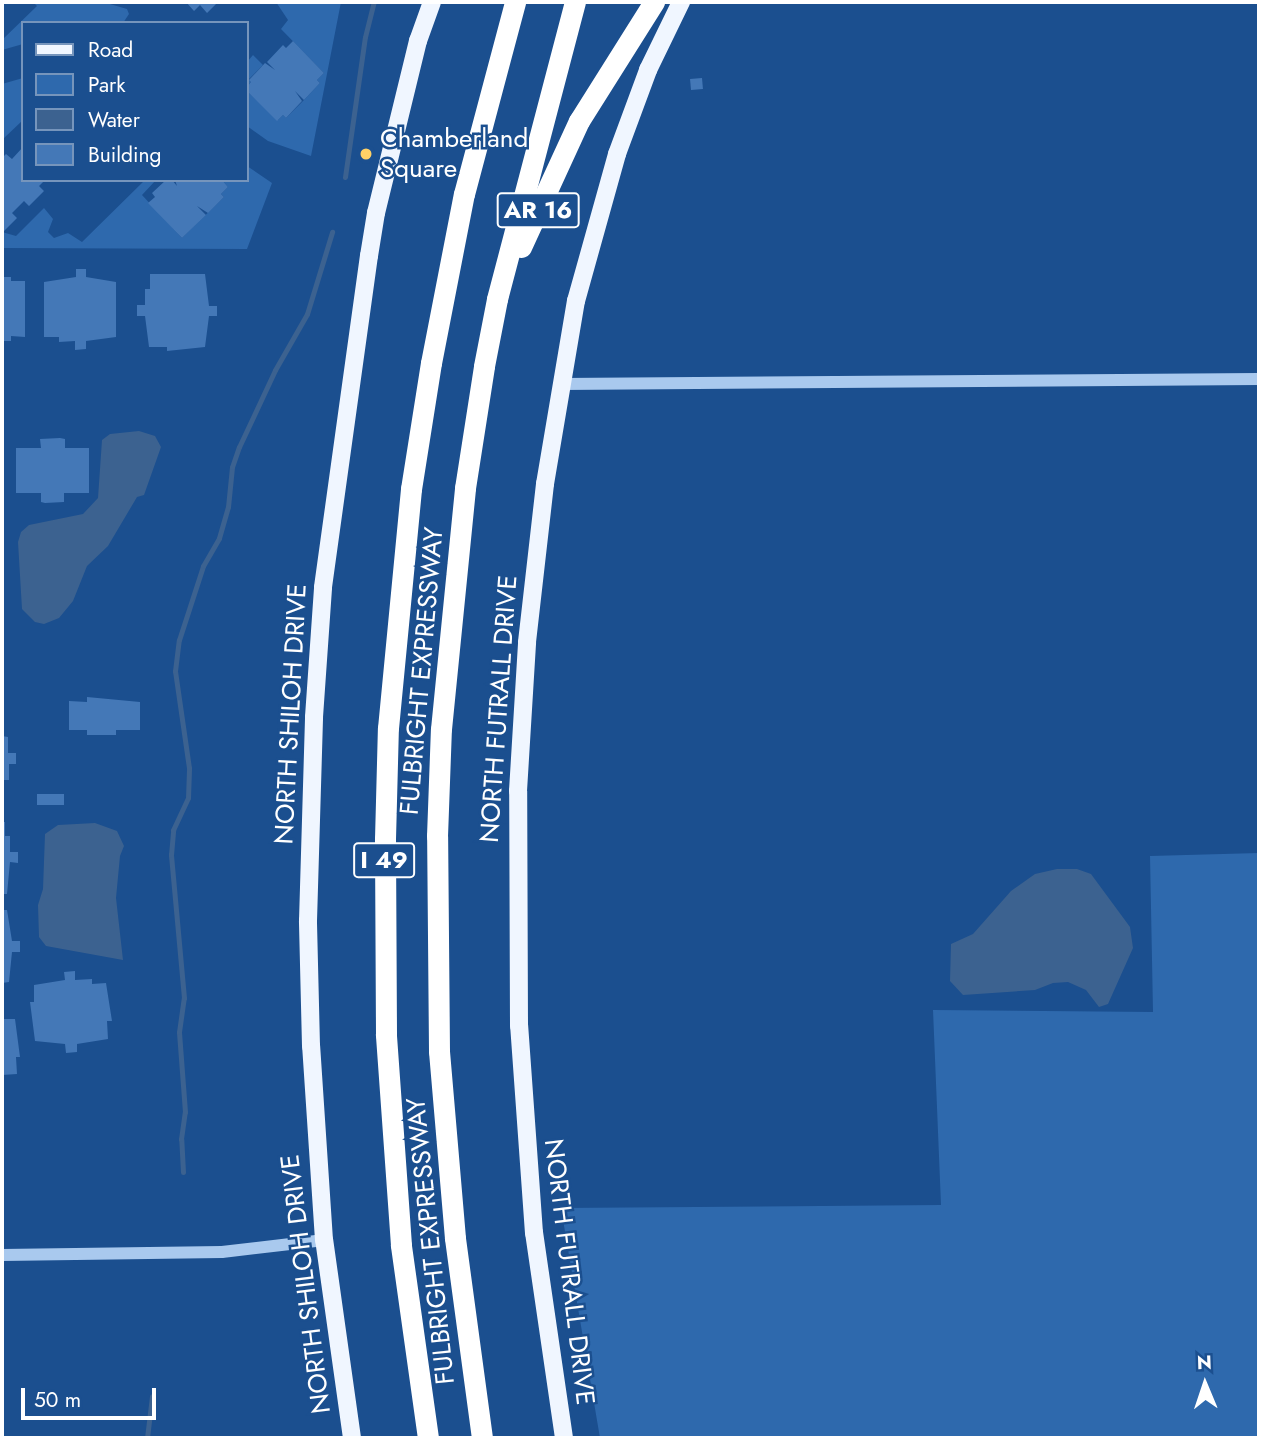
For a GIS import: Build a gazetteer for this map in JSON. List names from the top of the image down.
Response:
{
  "streets": {
    "highway": ["AR 16", "FULBRIGHT EXPRESSWAY", "I 49"],
    "main road": ["NORTH FUTRALL DRIVE", "NORTH SHILOH DRIVE"]
  },
  "crossings": [
    ["AR 16", "FULBRIGHT EXPRESSWAY"]
  ],
  "places": ["Chamberland Square"],
  "legend": [
    "Road",
    "Park",
    "Water",
    "Building"
  ],
  "scale_bar": "50 m",
  "north": "top"
}
